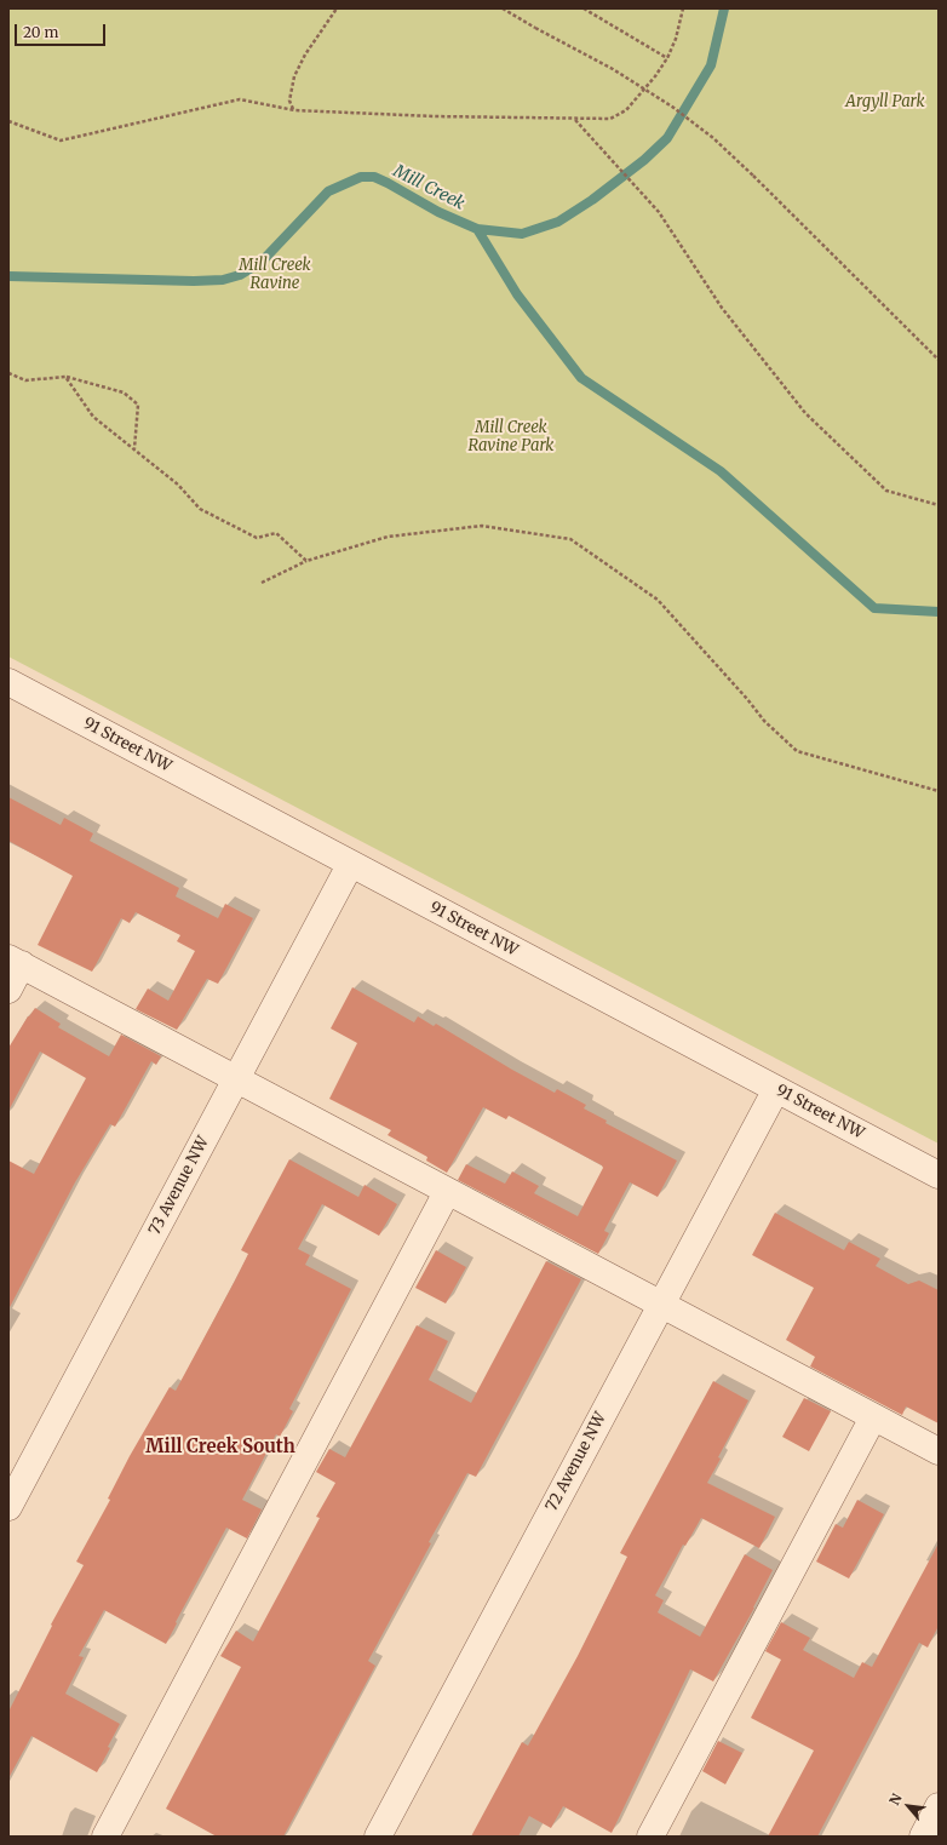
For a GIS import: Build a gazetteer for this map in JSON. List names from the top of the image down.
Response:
{
  "streets": {
    "street": ["91 Street NW", "73 Avenue NW", "72 Avenue NW"]
  },
  "crossings": [
    ["91 Street NW", "73 Avenue NW"],
    ["91 Street NW", "72 Avenue NW"]
  ],
  "districts": ["Mill Creek South"],
  "water": ["Mill Creek"],
  "parks": ["Argyll Park", "Mill Creek Ravine", "Mill Creek Ravine Park"],
  "scale_bar": "20 m",
  "north": "top left"
}
